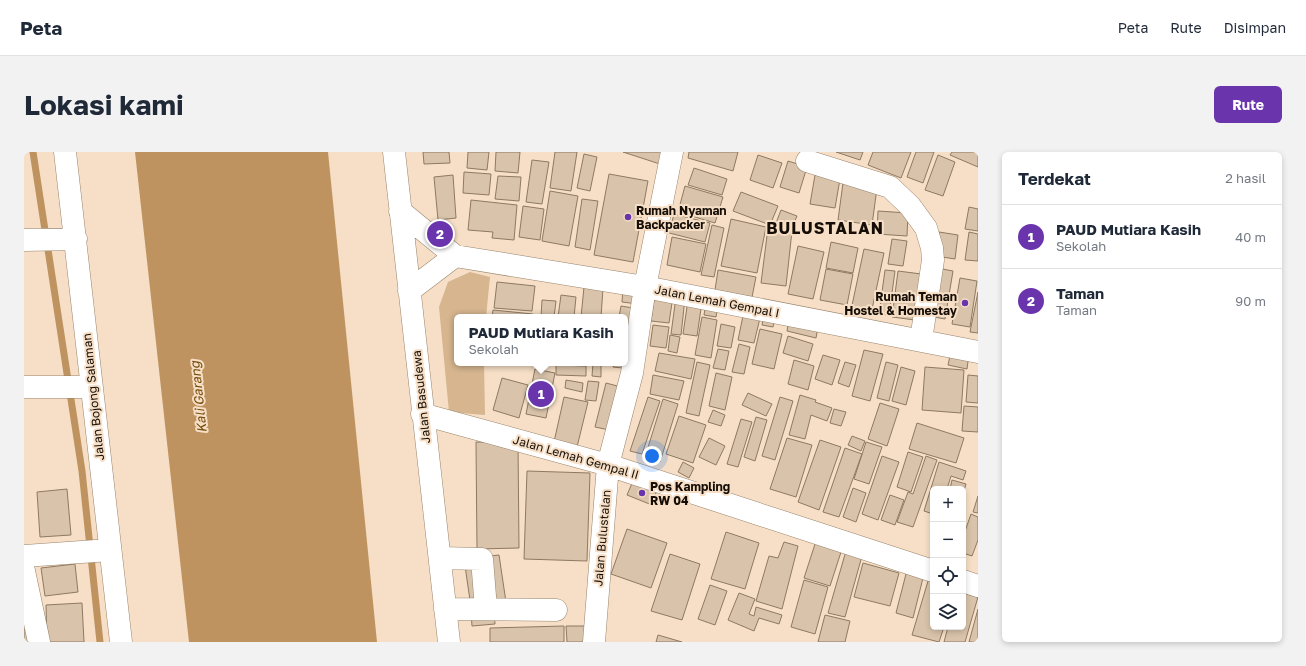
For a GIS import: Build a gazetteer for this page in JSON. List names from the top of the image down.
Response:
{
  "streets": {
    "street": [
      "Jalan Lemah Gempal I",
      "Jalan Bojong Salaman",
      "Jalan Basudewa",
      "Jalan Lemah Gempal II",
      "Jalan Bulustalan"
    ]
  },
  "crossings": [
    ["Jalan Lemah Gempal I", "Jalan Bulustalan"],
    ["Jalan Basudewa", "Jalan Lemah Gempal II"],
    ["Jalan Lemah Gempal II", "Jalan Bulustalan"]
  ],
  "districts": ["BULUSTALAN"],
  "water": ["Kali Garang"],
  "places": ["Rumah Nyaman Backpacker", "Rumah Teman Hostel & Homestay", "Pos Kampling RW 04"],
  "page": {
    "header": "Peta",
    "nav": ["Peta", "Rute", "Disimpan"],
    "buttons": "Rute",
    "title": "Lokasi kami",
    "heading": ["Terdekat", "2 hasil"],
    "list": [
      {
        "mark": "1",
        "name": "PAUD Mutiara Kasih",
        "note": "Sekolah",
        "value": "40 m"
      },
      {
        "mark": "2",
        "name": "Taman",
        "note": "Taman",
        "value": "90 m"
      }
    ],
    "pins": ["2", "1"],
    "popup": ["PAUD Mutiara Kasih", "Sekolah"],
    "map_buttons": ["+", "−"]
  }
}
